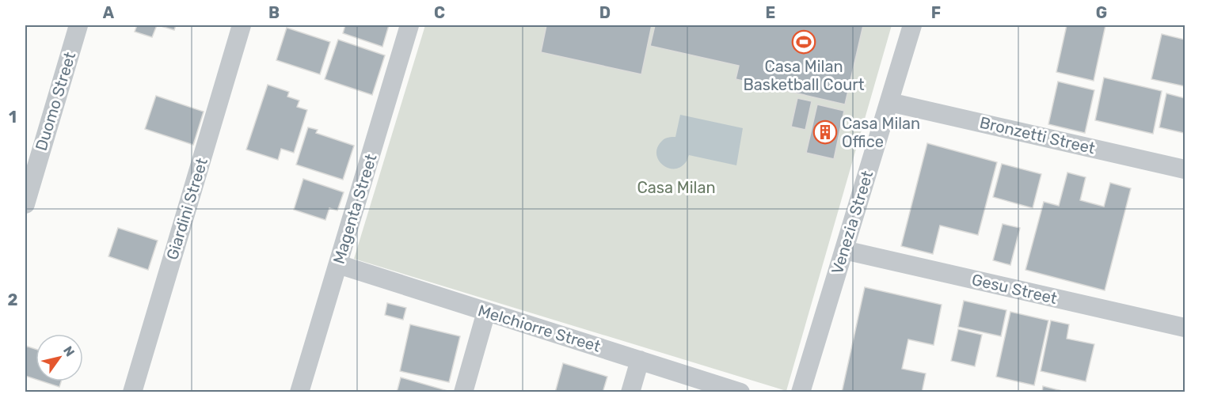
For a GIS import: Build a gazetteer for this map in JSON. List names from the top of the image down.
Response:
{
  "streets": {
    "street": [
      "Duomo Street",
      "Bronzetti Street",
      "Giardini Street",
      "Magenta Street",
      "Venezia Street",
      "Gesu Street",
      "Melchiorre Street"
    ]
  },
  "crossings": [
    ["Bronzetti Street", "Venezia Street"],
    ["Magenta Street", "Melchiorre Street"],
    ["Venezia Street", "Gesu Street"]
  ],
  "parks": ["Casa Milan"],
  "places": {
    "sports": ["Casa Milan Basketball Court"],
    "building": ["Casa Milan Office"]
  },
  "north": "top right",
  "grid": {
    "columns": [
      "A",
      "B",
      "C",
      "D",
      "E",
      "F",
      "G"
    ],
    "rows": ["1", "2"]
  }
}
